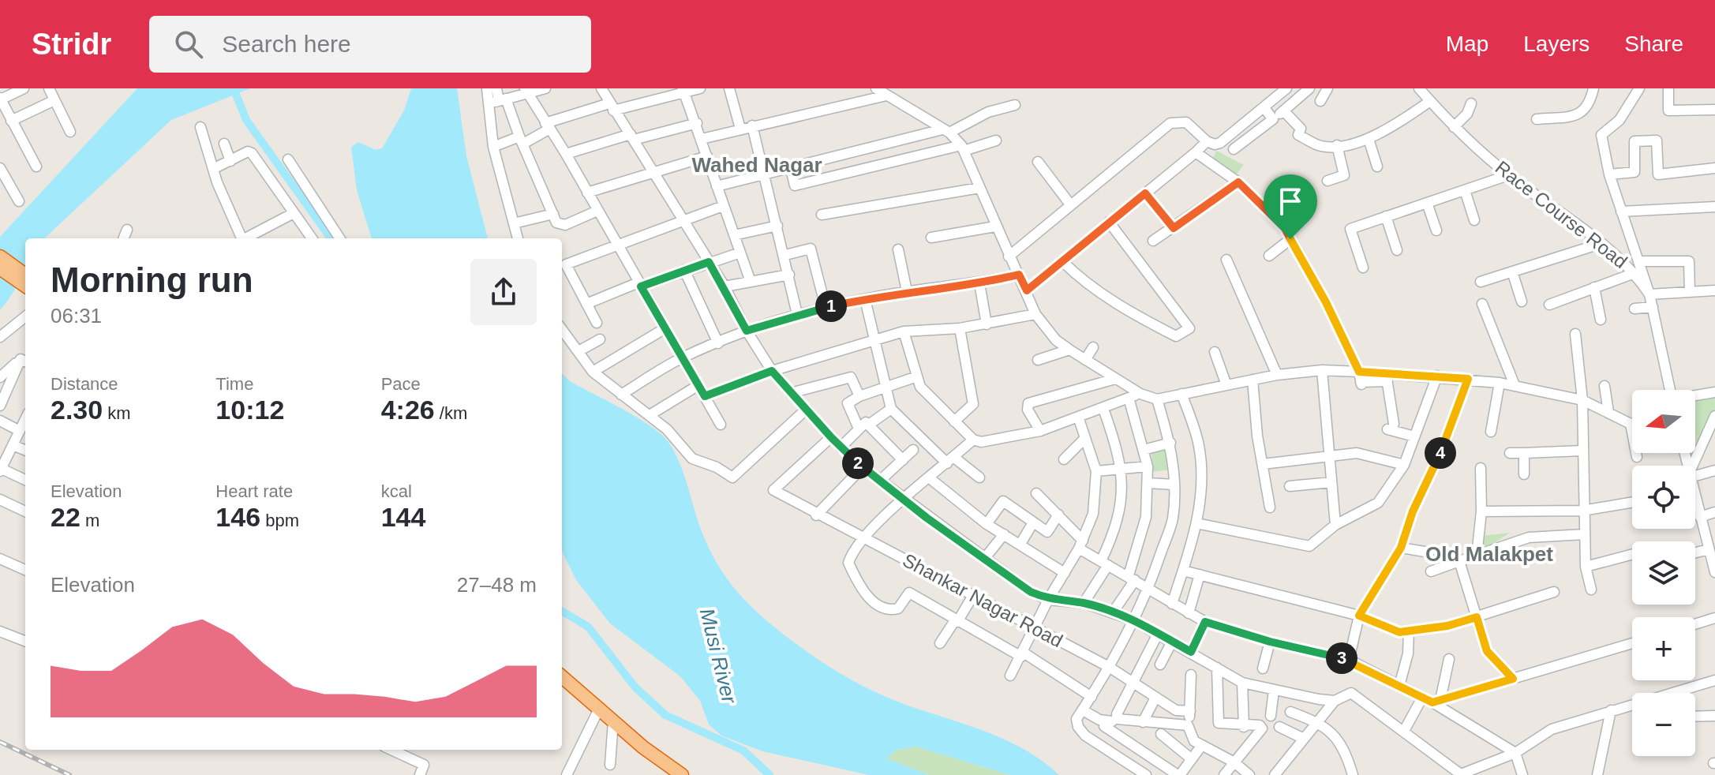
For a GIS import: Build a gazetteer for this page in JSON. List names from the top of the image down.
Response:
{
  "streets": {
    "street": ["Race Course Road", "Shankar Nagar Road"]
  },
  "districts": ["Wahed Nagar", "Old Malakpet"],
  "water": ["Musi River"],
  "north": "left",
  "page": {
    "header": "Stridr",
    "search": "Search here",
    "nav": ["Map", "Layers", "Share"],
    "heading": ["Morning run", "06:31"],
    "pins": [
      "1",
      "4",
      "2",
      "3"
    ],
    "stats": [
      ["Distance", "2.30 km"],
      ["Time", "10:12"],
      ["Pace", "4:26 /km"],
      ["Elevation", "22 m"],
      ["Heart rate", "146 bpm"],
      ["kcal", "144"]
    ],
    "map_buttons": ["+", "−"],
    "chart": ["Elevation", "27–48 m"]
  }
}
